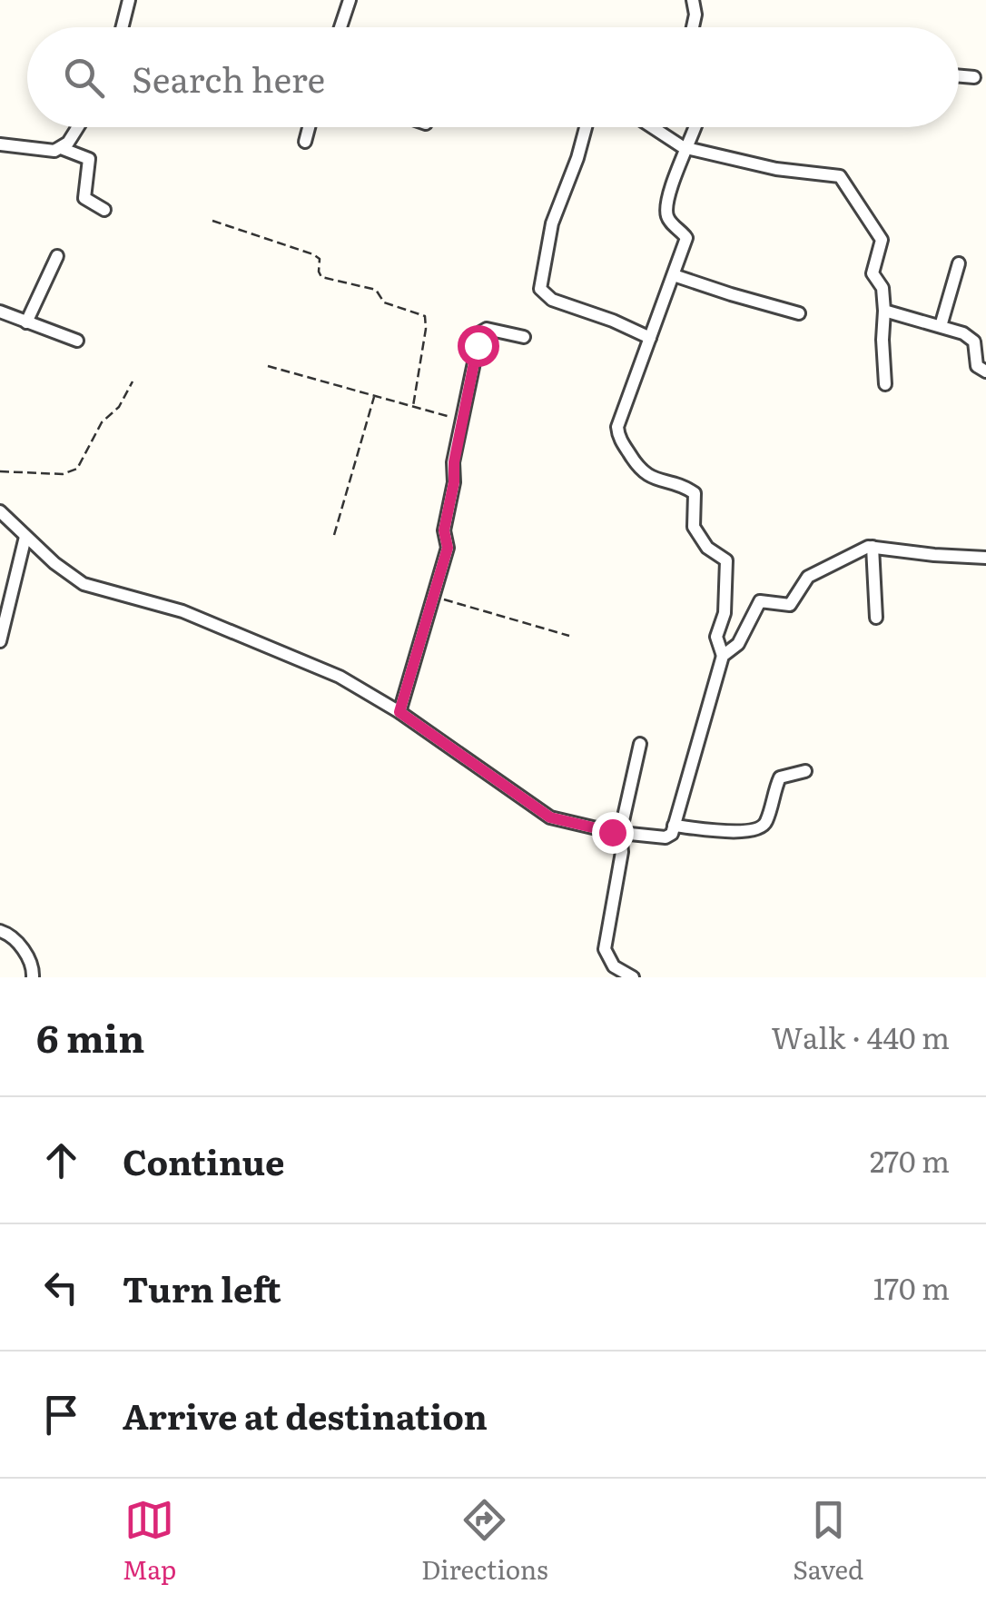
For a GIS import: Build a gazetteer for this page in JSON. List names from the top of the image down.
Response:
{
  "page": {
    "search": "Search here",
    "heading": ["6 min", "Walk · 440 m"],
    "list": [
      ["Continue", "270 m"],
      ["Turn left", "170 m"],
      "Arrive at destination"
    ],
    "nav": ["Map", "Directions", "Saved"]
  }
}
